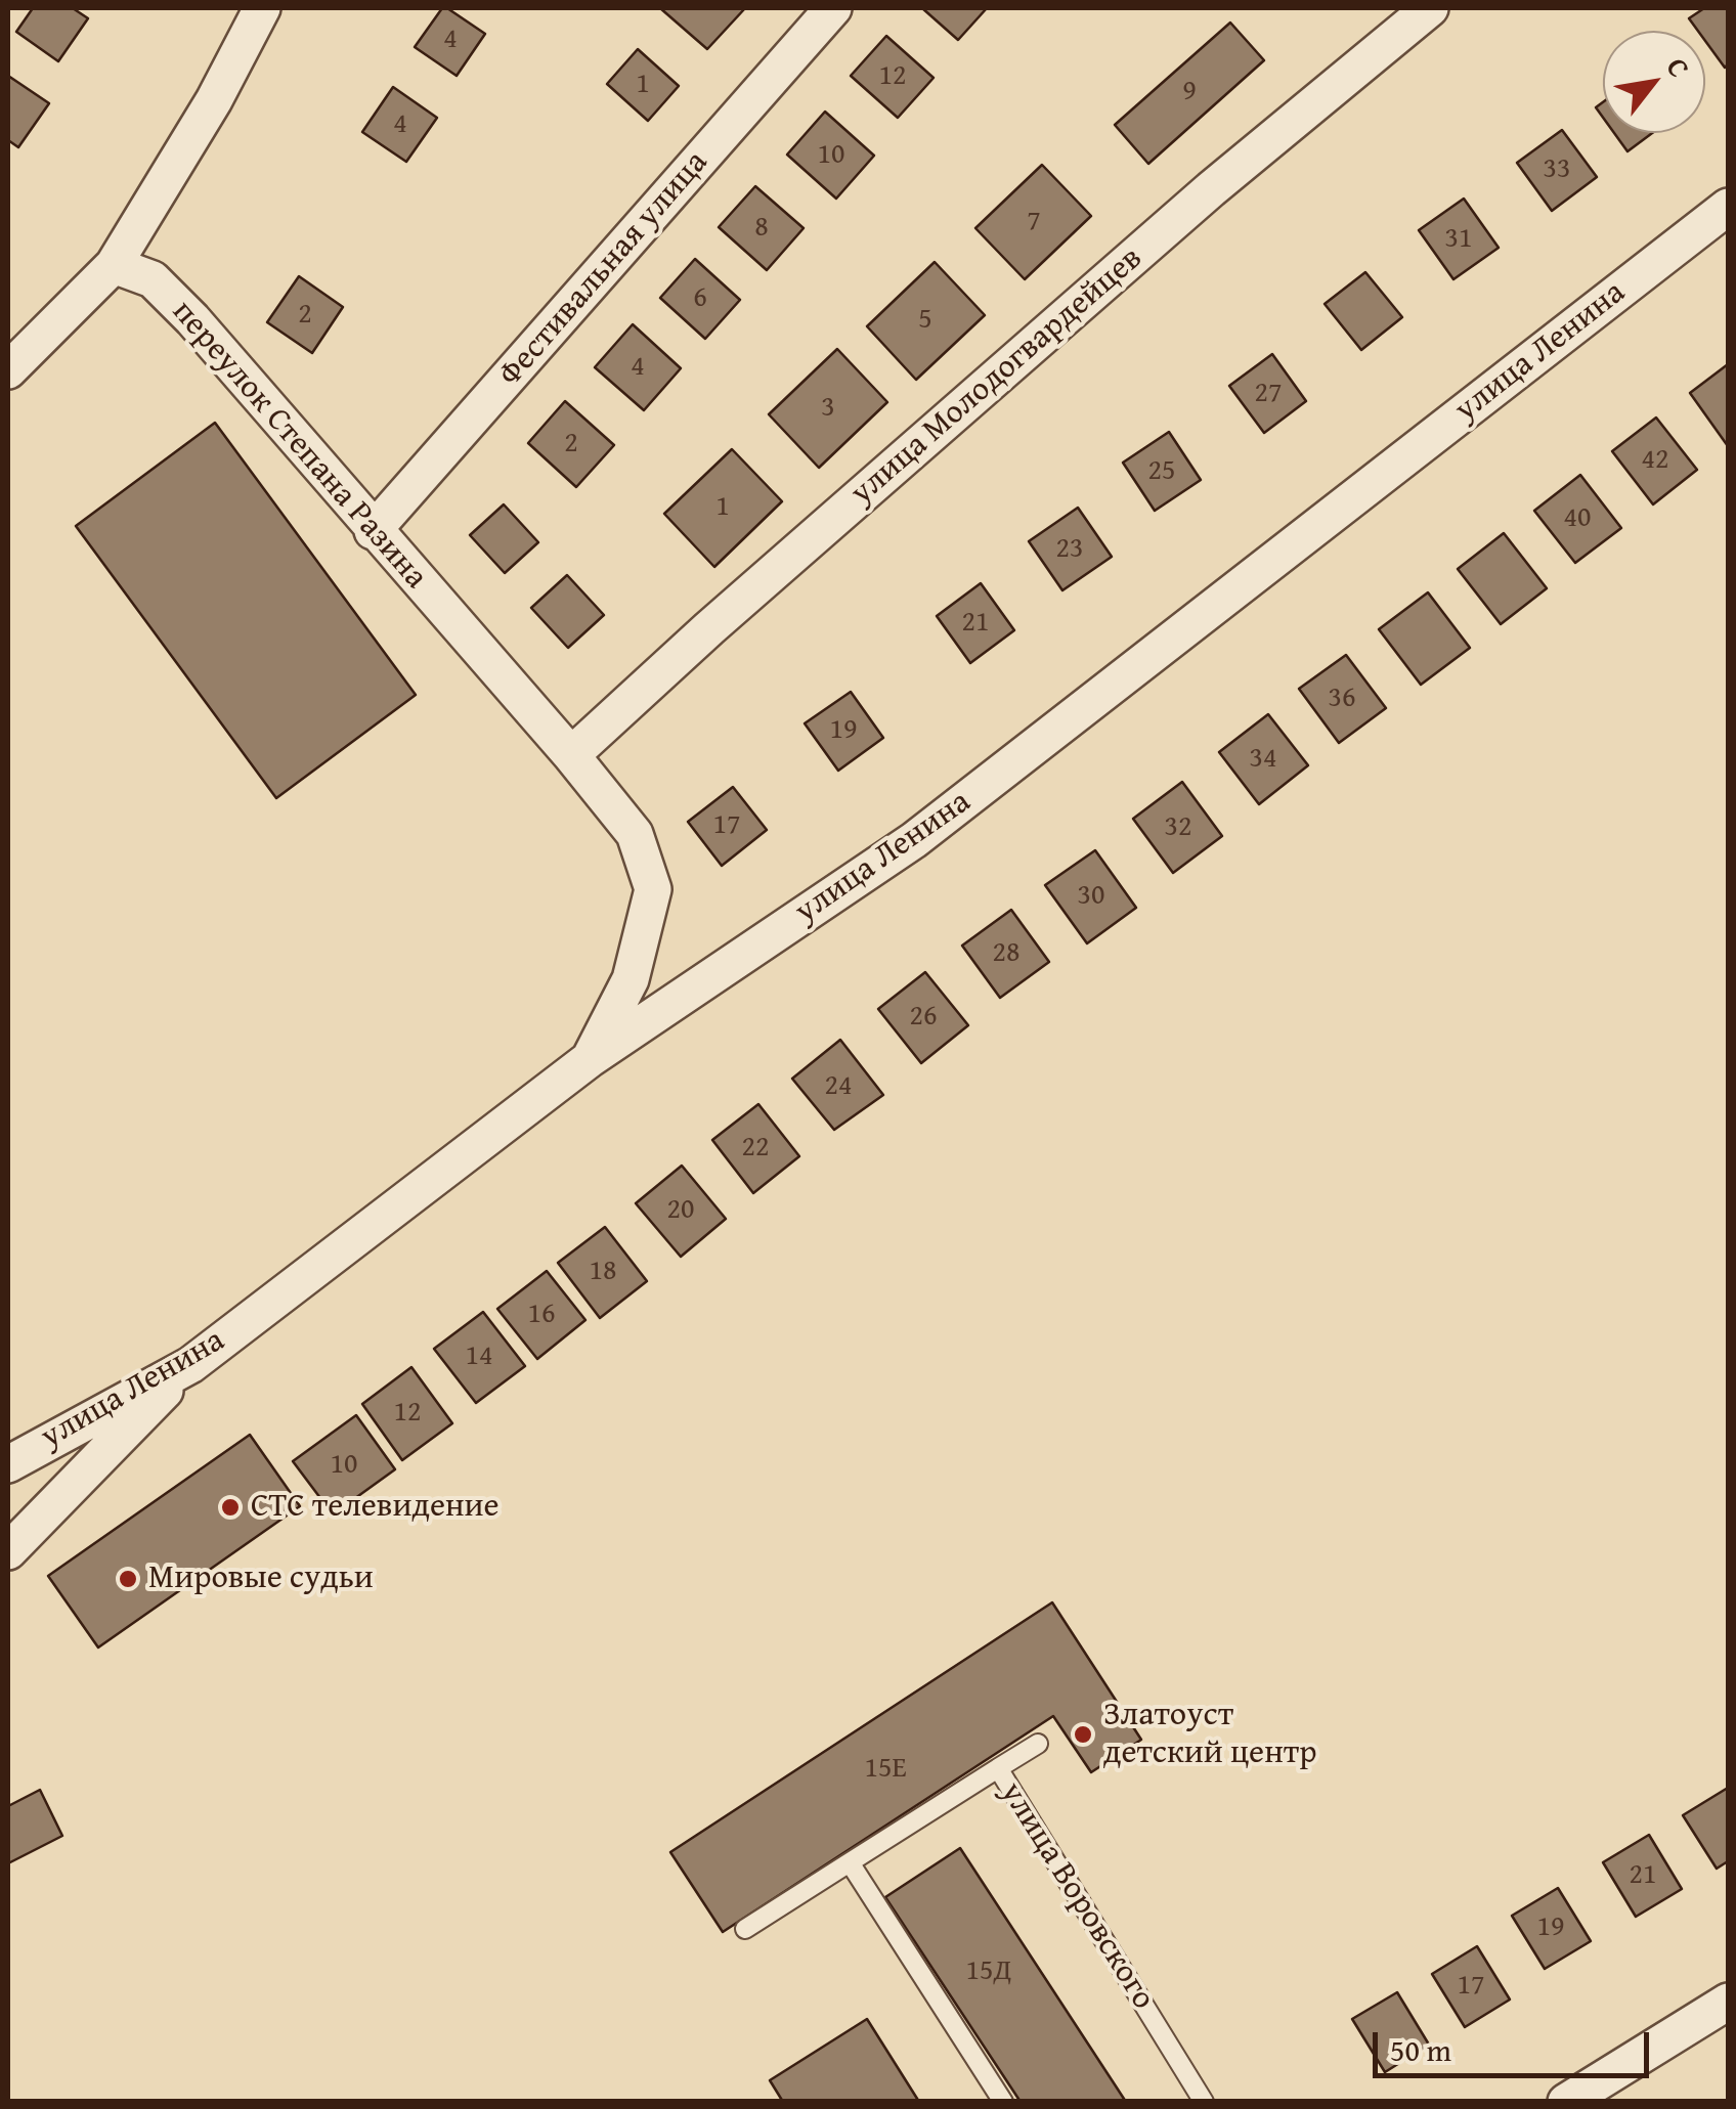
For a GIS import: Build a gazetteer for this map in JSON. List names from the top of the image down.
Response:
{
  "streets": {
    "street": [
      "Фестивальная улица",
      "улица Ленина",
      "улица Молодогвардейцев",
      "переулок Степана Разина"
    ],
    "lane": ["улица Воровского"]
  },
  "crossings": [
    ["Фестивальная улица", "переулок Степана Разина"],
    ["улица Ленина", "переулок Степана Разина"],
    ["улица Молодогвардейцев", "переулок Степана Разина"]
  ],
  "places": ["СТС телевидение", "Мировые судьи", "Златоуст детский центр"],
  "house_numbers": [
    "4",
    "12",
    "1",
    "9",
    "4",
    "10",
    "33",
    "7",
    "8",
    "31",
    "6",
    "2",
    "5",
    "4",
    "27",
    "3",
    "2",
    "42",
    "25",
    "1",
    "40",
    "23",
    "21",
    "36",
    "19",
    "34",
    "17",
    "32",
    "30",
    "28",
    "26",
    "24",
    "22",
    "20",
    "18",
    "16",
    "14",
    "12",
    "10",
    "15Е",
    "21",
    "19",
    "15Д",
    "17"
  ],
  "scale_bar": "50 m",
  "north": "top right"
}
